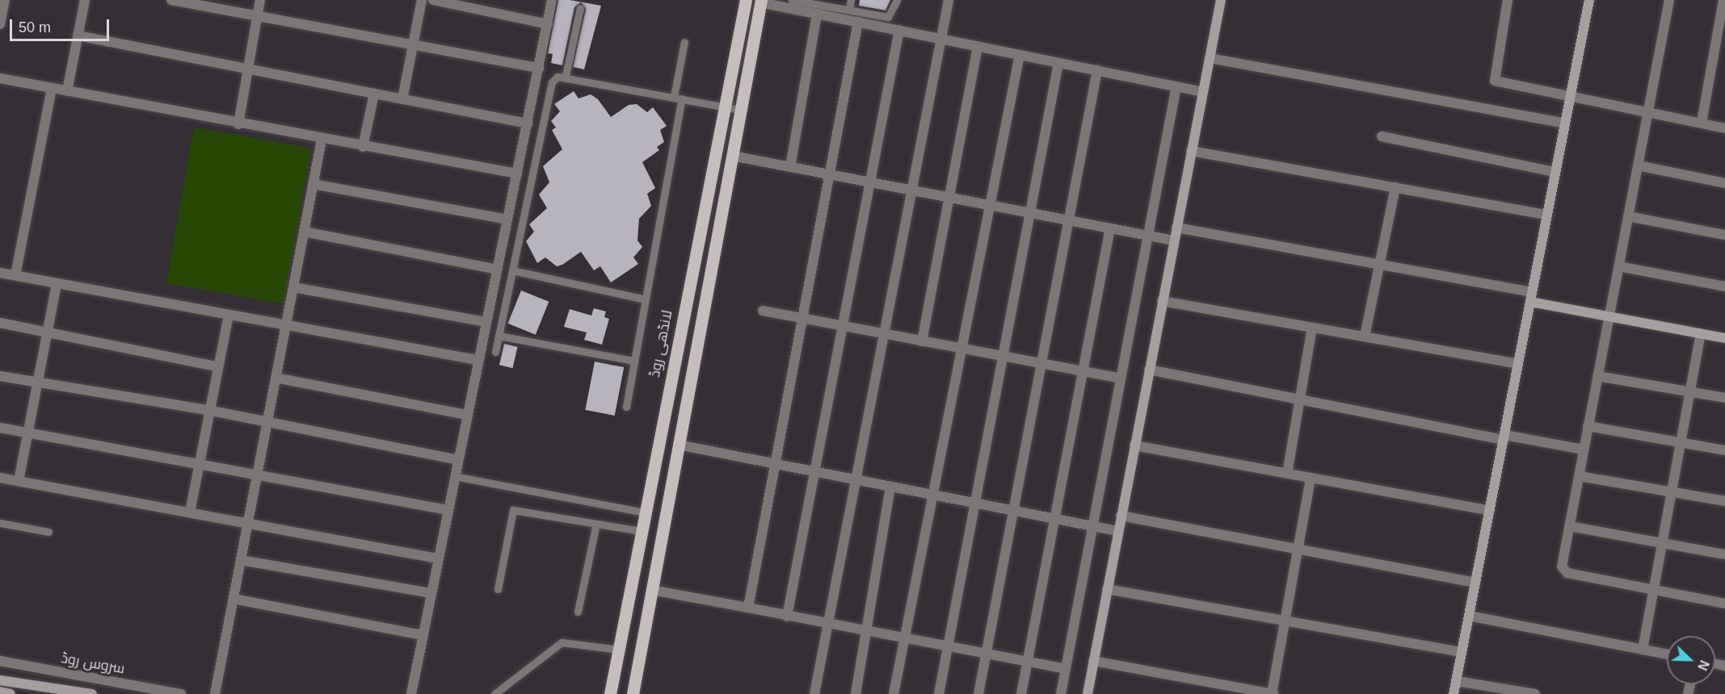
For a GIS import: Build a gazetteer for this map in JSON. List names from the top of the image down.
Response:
{
  "streets": {
    "main road": ["لانڈھی روڈ"],
    "street": ["سروس روڈ"]
  },
  "scale_bar": "50 m",
  "north": "bottom right"
}
